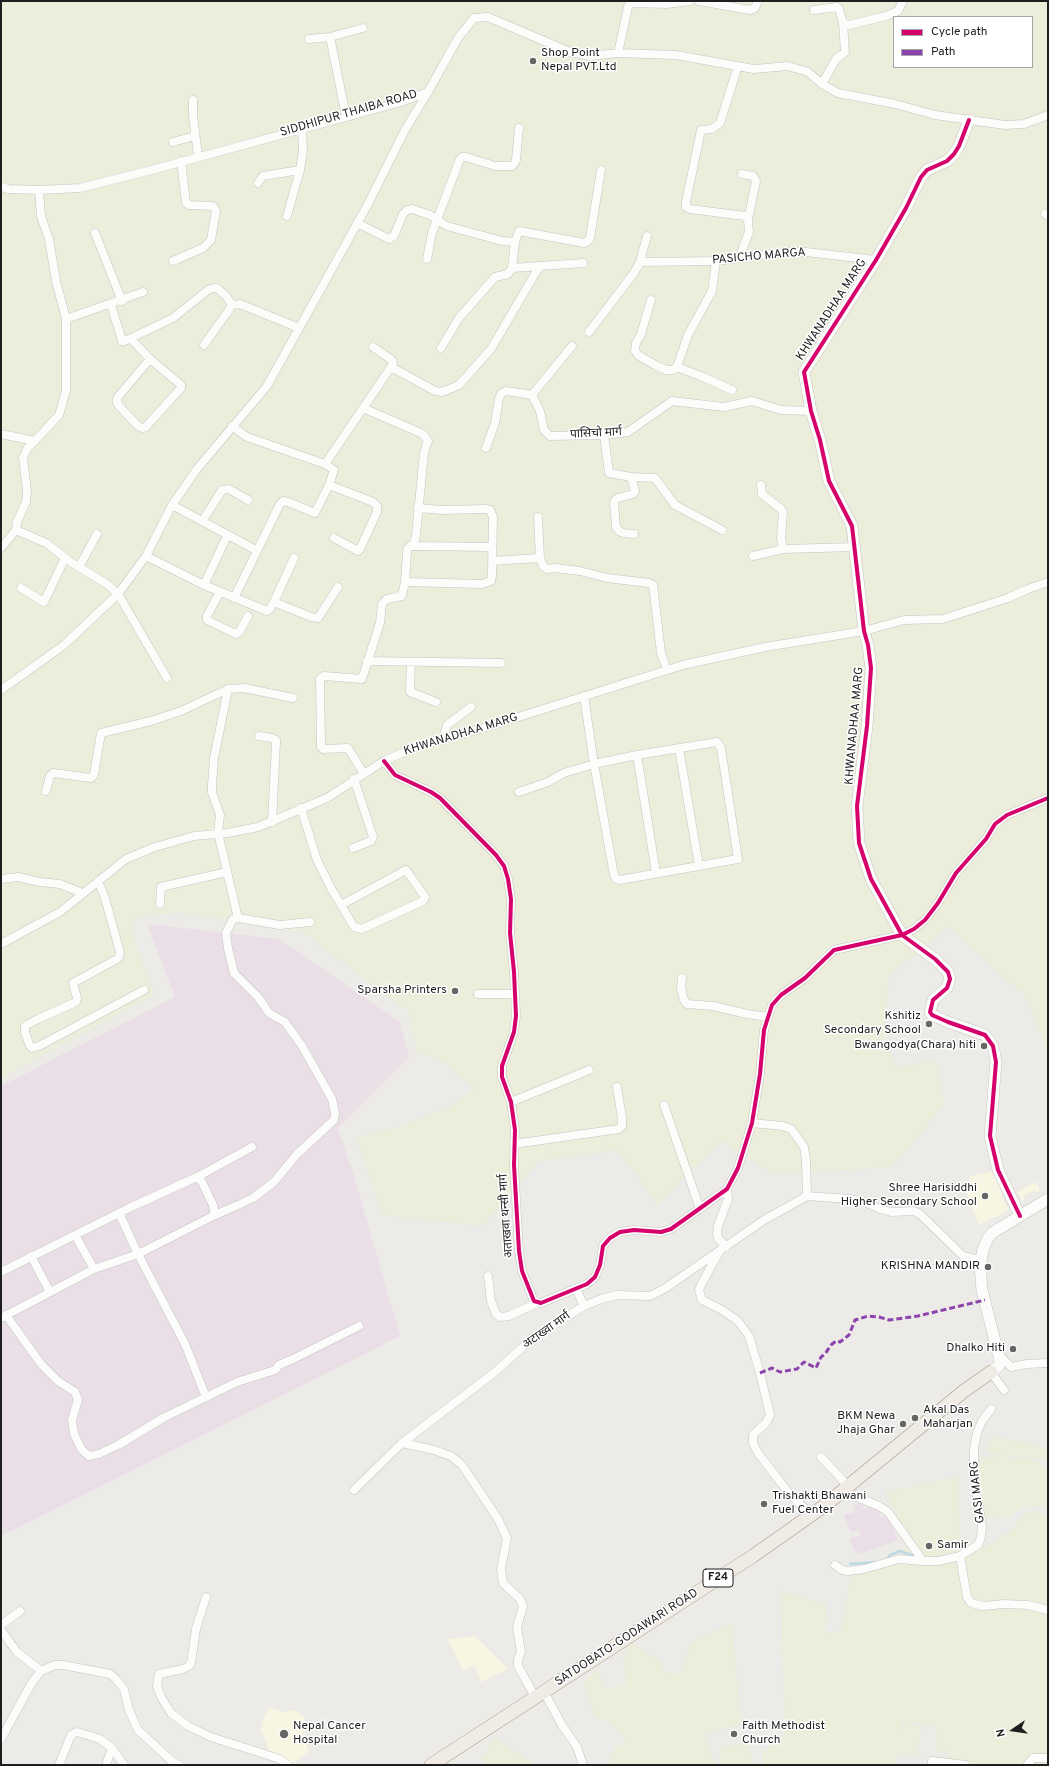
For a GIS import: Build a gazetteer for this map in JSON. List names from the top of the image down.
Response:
{
  "streets": {
    "main road": ["F24", "SATDOBATO-GODAWARI ROAD"],
    "street": [
      "SIDDHIPUR THAIBA ROAD",
      "PASICHO MARGA",
      "KHWANADHAA MARG",
      "पासिचो मार्ग",
      "अताखवा थन्सी मार्ग",
      "अटाख्वा मार्ग",
      "GASI MARG"
    ]
  },
  "crossings": [
    ["SIDDHIPUR THAIBA ROAD", "KHWANADHAA MARG"],
    ["PASICHO MARGA", "KHWANADHAA MARG"],
    ["KHWANADHAA MARG", "पासिचो मार्ग"],
    ["KHWANADHAA MARG", "अताखवा थन्सी मार्ग"]
  ],
  "places": [
    "Shop Point Nepal PVT.Ltd",
    "Sparsha Printers",
    "Kshitiz Secondary School",
    "Bwangodya(Chara) hiti",
    "Shree Harisiddhi Higher Secondary School",
    "KRISHNA MANDIR",
    "Dhalko Hiti",
    "Akal Das Maharjan",
    "BKM Newa Jhaja Ghar",
    "Trishakti Bhawani Fuel Center",
    "Samir",
    "Nepal Cancer Hospital",
    "Faith Methodist Church"
  ],
  "legend": ["Cycle path", "Path"],
  "north": "left"
}
